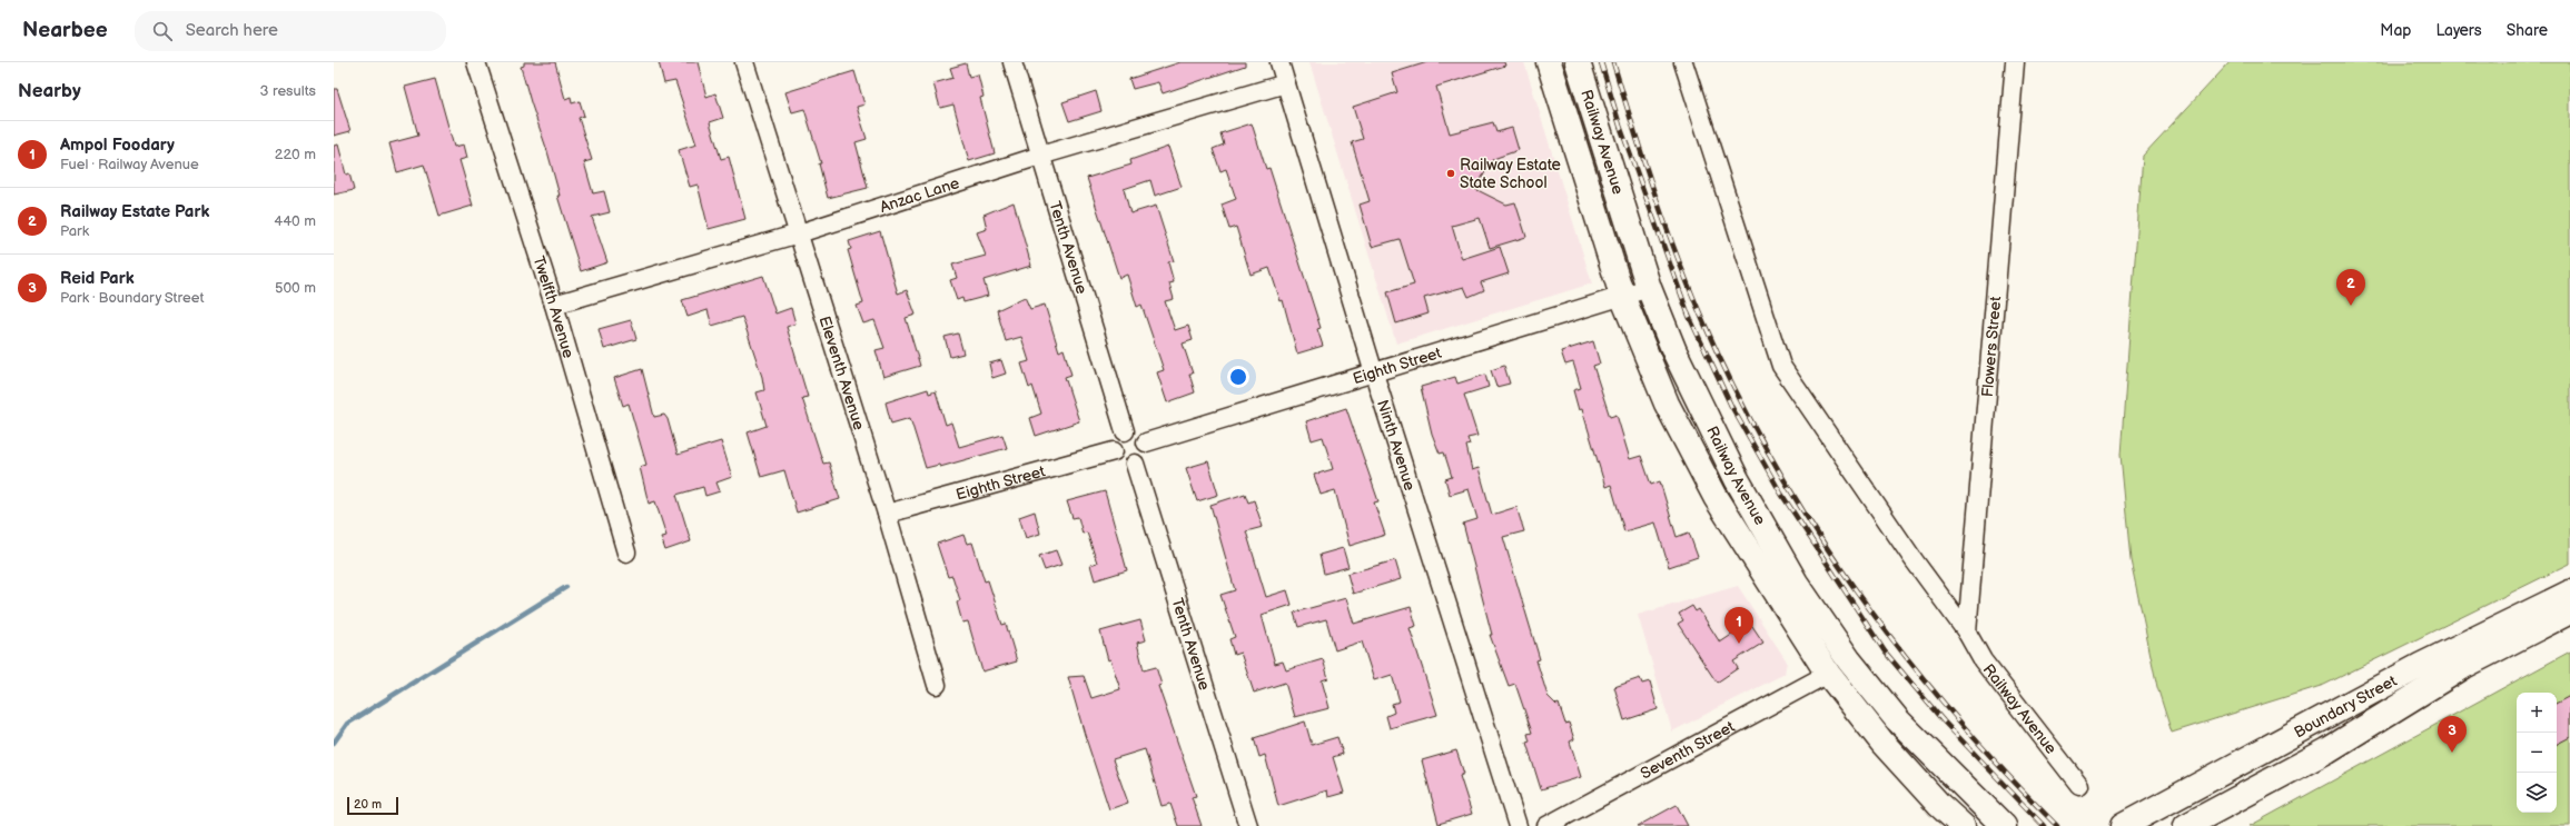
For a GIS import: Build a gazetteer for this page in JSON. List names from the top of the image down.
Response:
{
  "streets": {
    "main road": ["Railway Avenue", "Boundary Street"],
    "street": [
      "Anzac Lane",
      "Tenth Avenue",
      "Twelfth Avenue",
      "Flowers Street",
      "Eighth Street",
      "Eleventh Avenue",
      "Ninth Avenue",
      "Seventh Street"
    ]
  },
  "crossings": [
    ["Railway Avenue", "Flowers Street"],
    ["Railway Avenue", "Eighth Street"],
    ["Railway Avenue", "Seventh Street"],
    ["Anzac Lane", "Tenth Avenue"],
    ["Anzac Lane", "Twelfth Avenue"],
    ["Anzac Lane", "Eleventh Avenue"],
    ["Anzac Lane", "Ninth Avenue"],
    ["Tenth Avenue", "Eighth Street"],
    ["Eighth Street", "Eleventh Avenue"],
    ["Eighth Street", "Ninth Avenue"]
  ],
  "places": ["Railway Estate State School"],
  "scale_bar": "20 m",
  "page": {
    "header": "Nearbee",
    "search": "Search here",
    "nav": ["Map", "Layers", "Share"],
    "heading": ["Nearby", "3 results"],
    "list": [
      {
        "mark": "1",
        "name": "Ampol Foodary",
        "note": "Fuel · Railway Avenue",
        "value": "220 m"
      },
      {
        "mark": "2",
        "name": "Railway Estate Park",
        "note": "Park",
        "value": "440 m"
      },
      {
        "mark": "3",
        "name": "Reid Park",
        "note": "Park · Boundary Street",
        "value": "500 m"
      }
    ],
    "pins": ["2", "1", "3"],
    "map_buttons": ["+", "−"],
    "scale": "20 m"
  }
}
